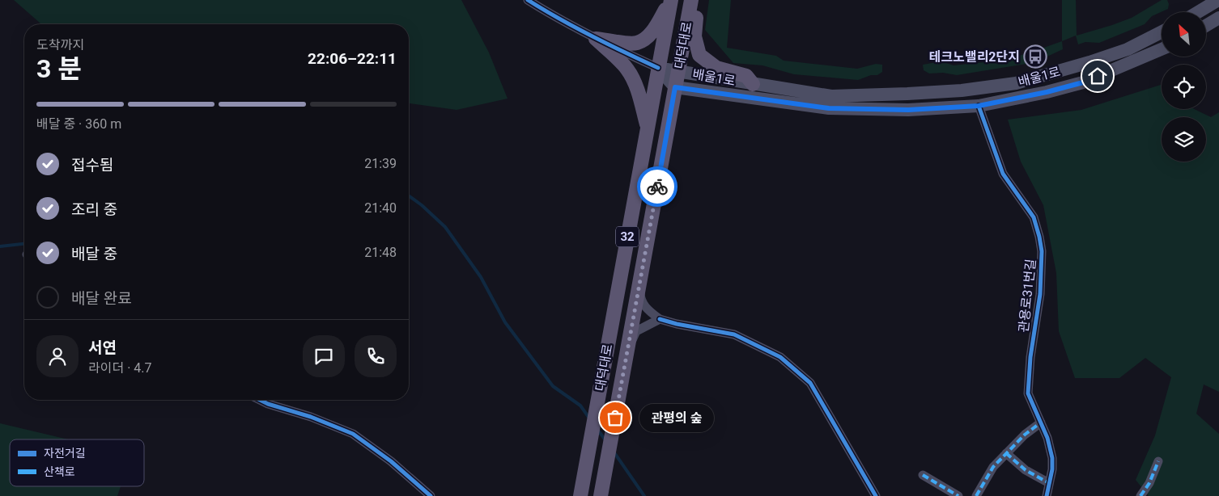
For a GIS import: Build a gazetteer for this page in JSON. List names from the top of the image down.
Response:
{
  "streets": {
    "main road": ["대덕대로", "배울1로", "32"],
    "street": ["관용로31번길"]
  },
  "crossings": [
    ["대덕대로", "배울1로"],
    ["배울1로", "관용로31번길"]
  ],
  "places": {
    "bus stop": ["테크노밸리2단지"],
    "other": ["관평의 숲"]
  },
  "legend": ["자전거길", "산책로"],
  "north": "top left",
  "page": {
    "heading": ["3 분", "도착까지", "22:06–22:11"],
    "panel": ["서연", "라이더 · 4.7"],
    "bar": "배달 중 · 360 m",
    "list": [
      ["접수됨", "21:39"],
      ["조리 중", "21:40"],
      ["배달 중", "21:48"],
      "배달 완료"
    ],
    "bubble": "관평의 숲"
  }
}
